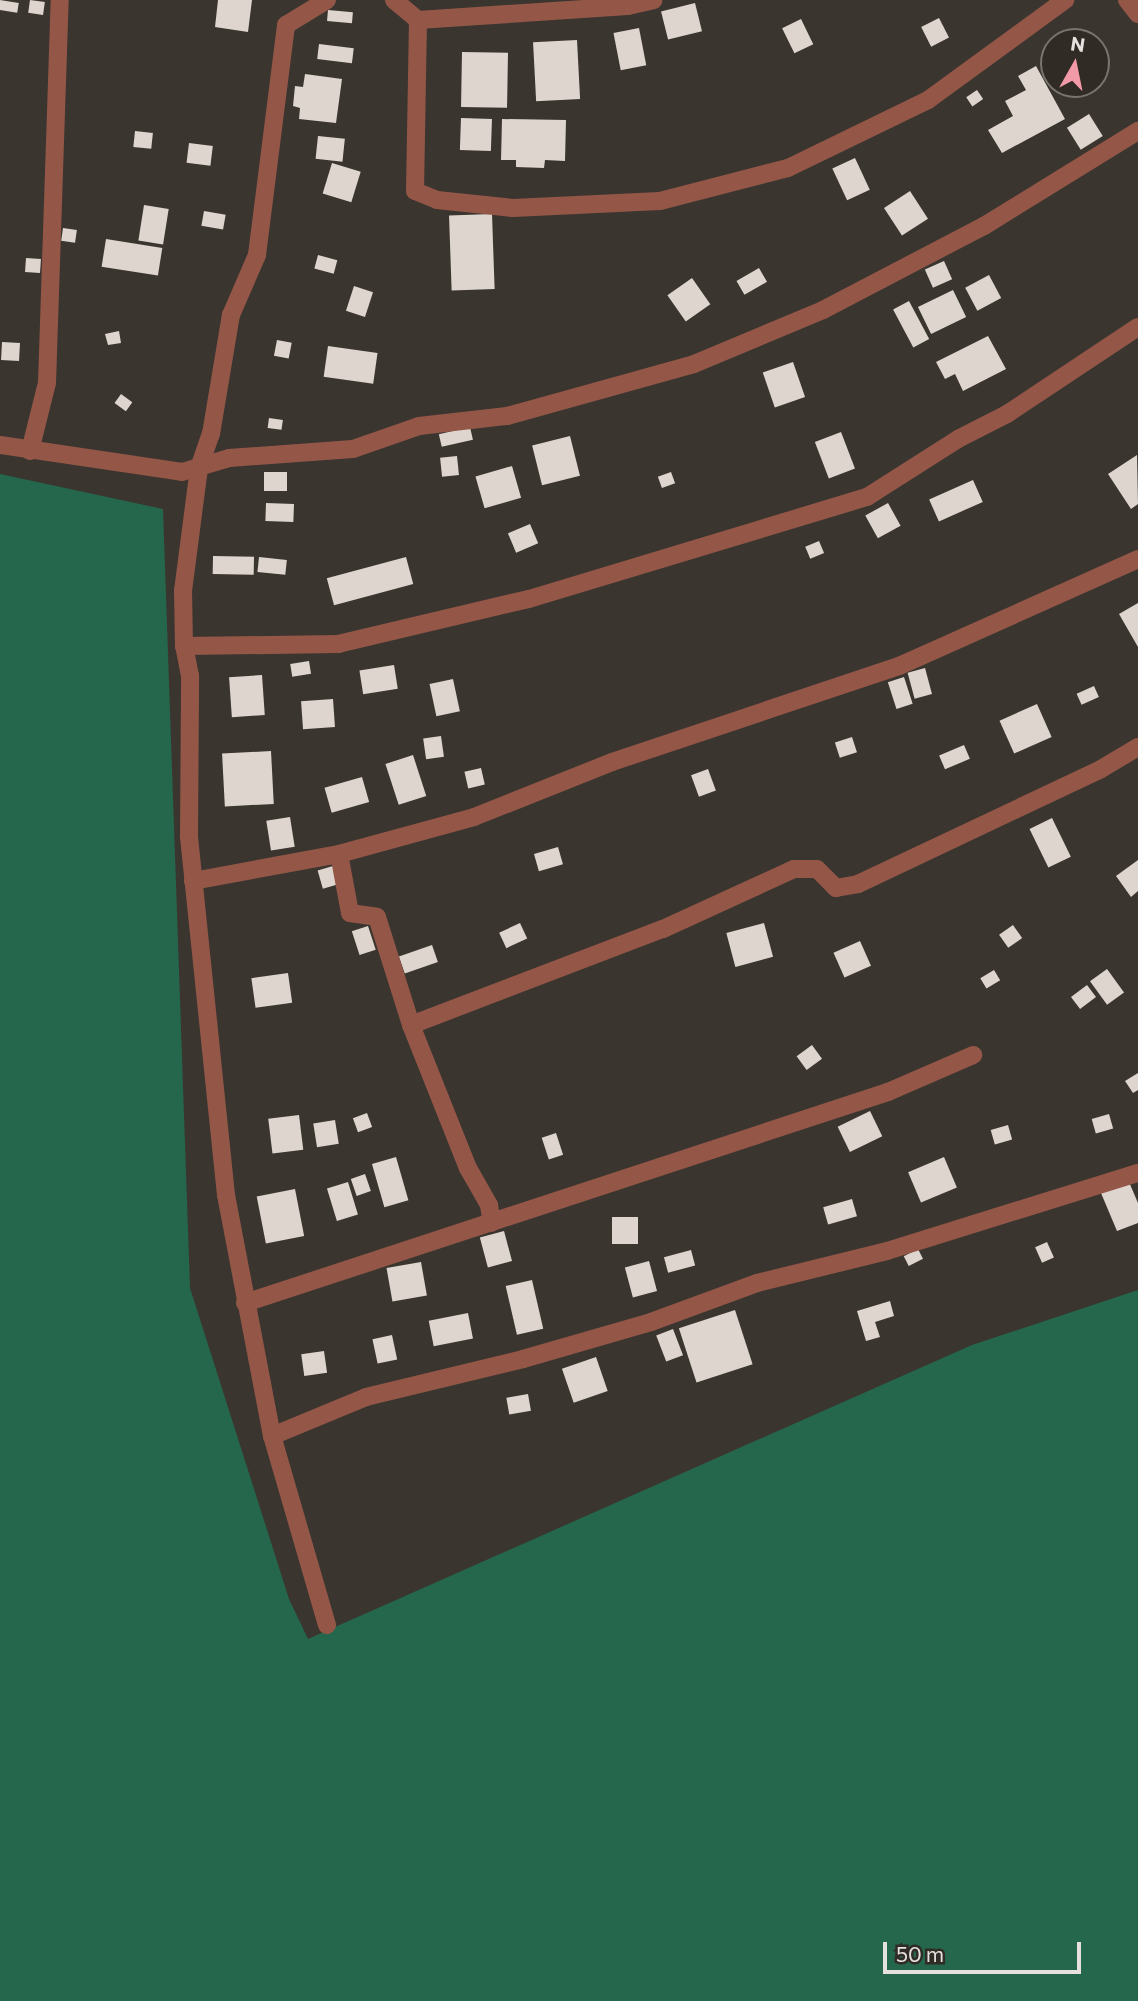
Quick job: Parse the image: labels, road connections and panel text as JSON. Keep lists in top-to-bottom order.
{
  "scale_bar": "50 m",
  "north": "top"
}
